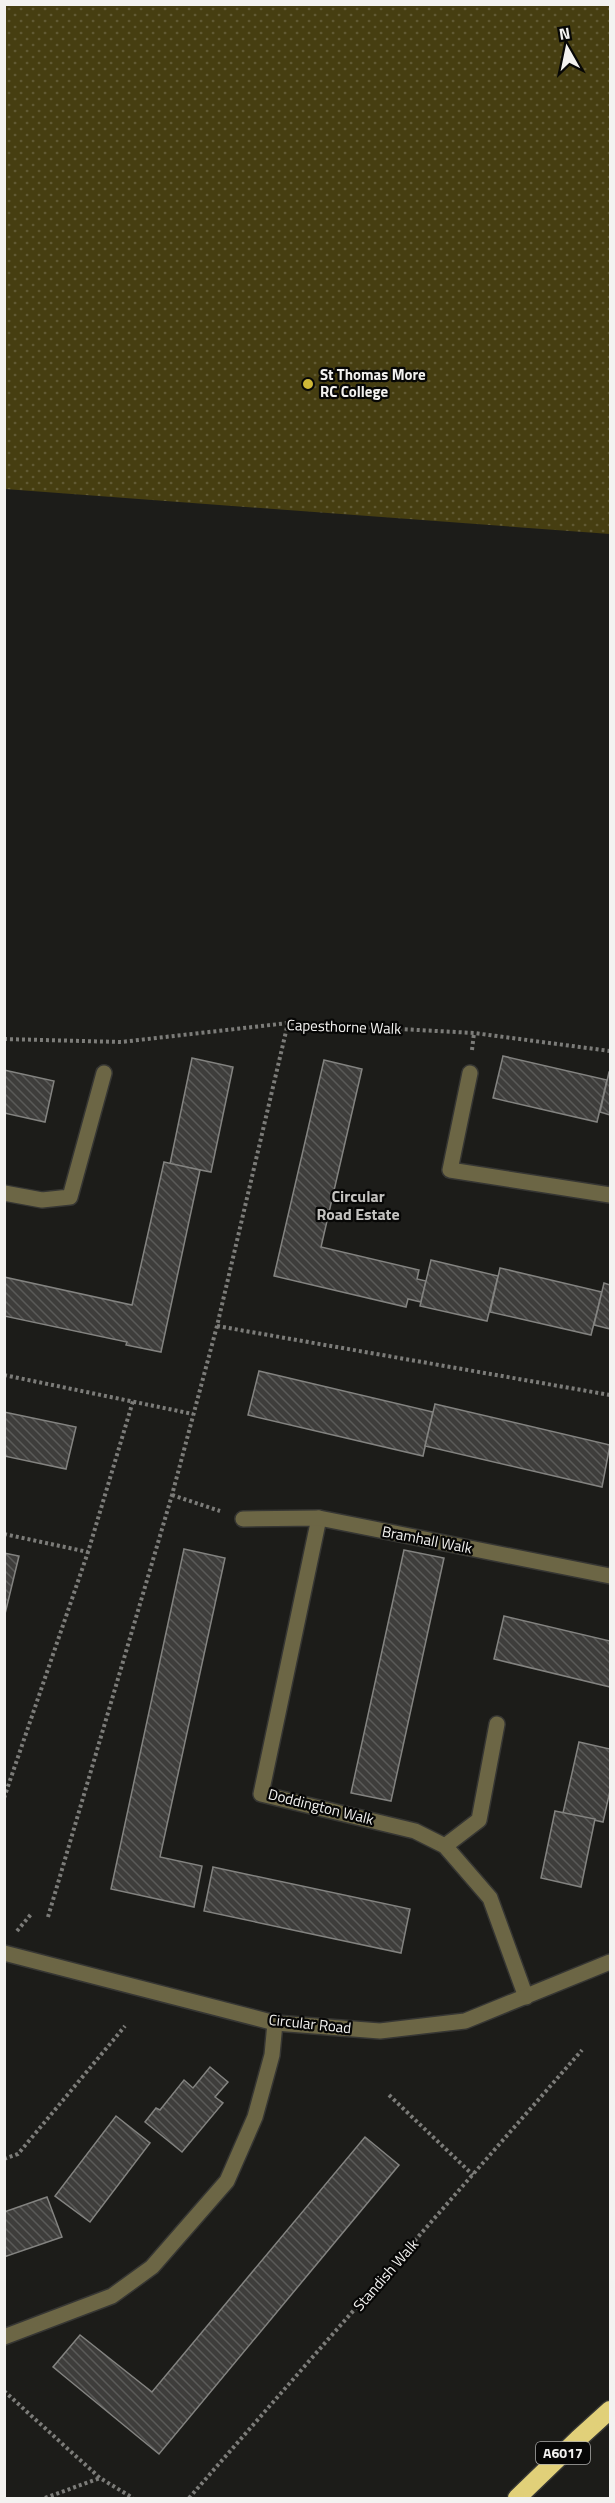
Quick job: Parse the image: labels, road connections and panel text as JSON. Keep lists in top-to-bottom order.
{
  "streets": {
    "highway": ["A6017"],
    "street": ["Bramhall Walk", "Doddington Walk", "Circular Road"],
    "path": ["Capesthorne Walk", "Standish Walk"]
  },
  "crossings": [
    ["Bramhall Walk", "Doddington Walk"],
    ["Doddington Walk", "Circular Road"]
  ],
  "districts": ["Circular Road Estate"],
  "places": ["St Thomas More RC College"],
  "north": "top"
}
